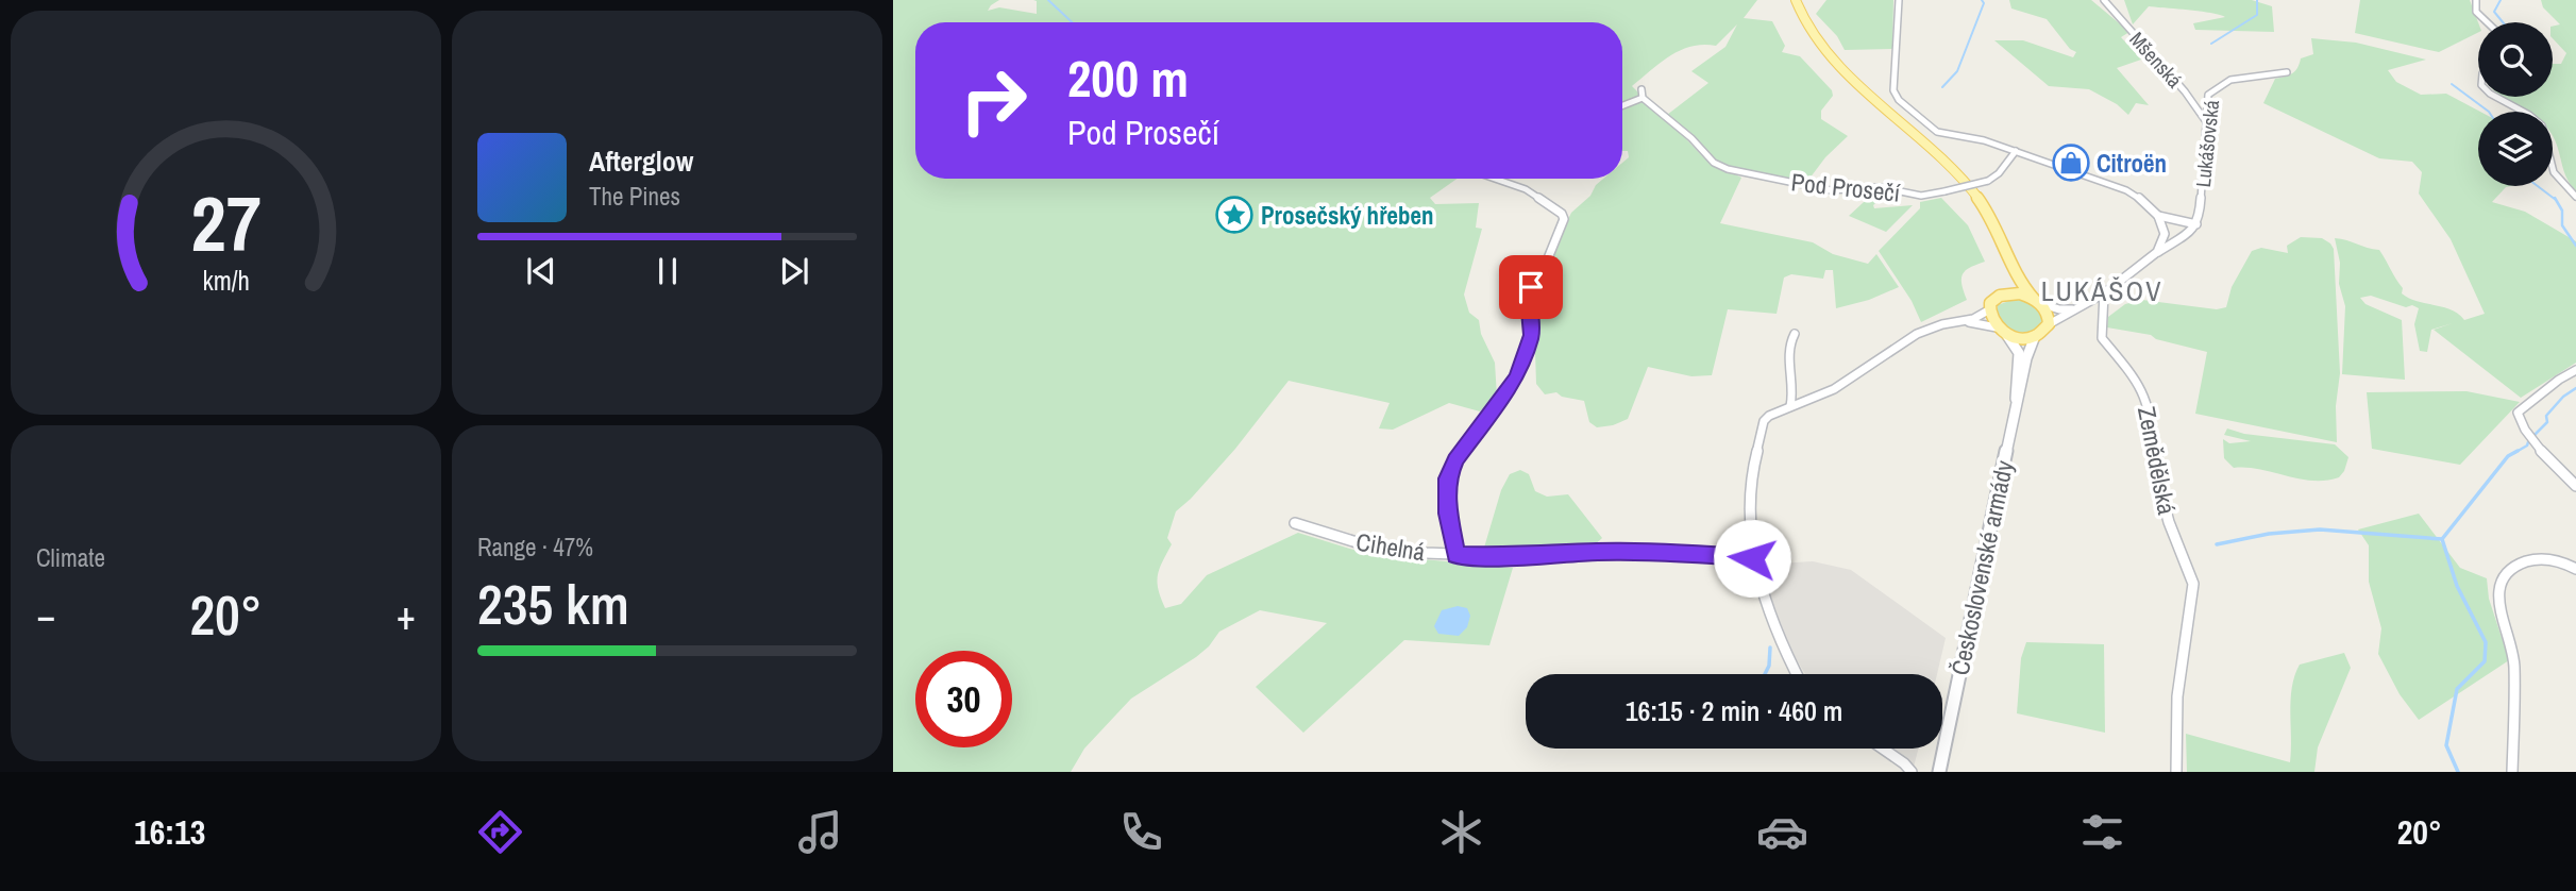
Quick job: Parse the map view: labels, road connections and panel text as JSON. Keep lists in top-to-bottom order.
{
  "streets": {
    "main road": ["Československé armády"],
    "street": [
      "Mšenská",
      "Lukášovská",
      "Pod Prosečí",
      "Zemědělská",
      "Cihelná"
    ]
  },
  "crossings": [
    ["Mšenská", "Lukášovská"]
  ],
  "districts": ["LUKÁŠOV"],
  "places": {
    "shop": ["Citroën"],
    "place": ["Prosečský hřeben"]
  },
  "page": {
    "turn": ["200 m", "Pod Prosečí"],
    "song": ["Afterglow", "The Pines"],
    "tile": [
      "Climate",
      ["Range · 47%", "235 km"]
    ],
    "heat": ["−", "20°", "+"],
    "limit": "30",
    "trip": "16:15 · 2 min · 460 m",
    "tabs": ["16:13", "20°"],
    "gauge": ["27", "km/h"]
  }
}
